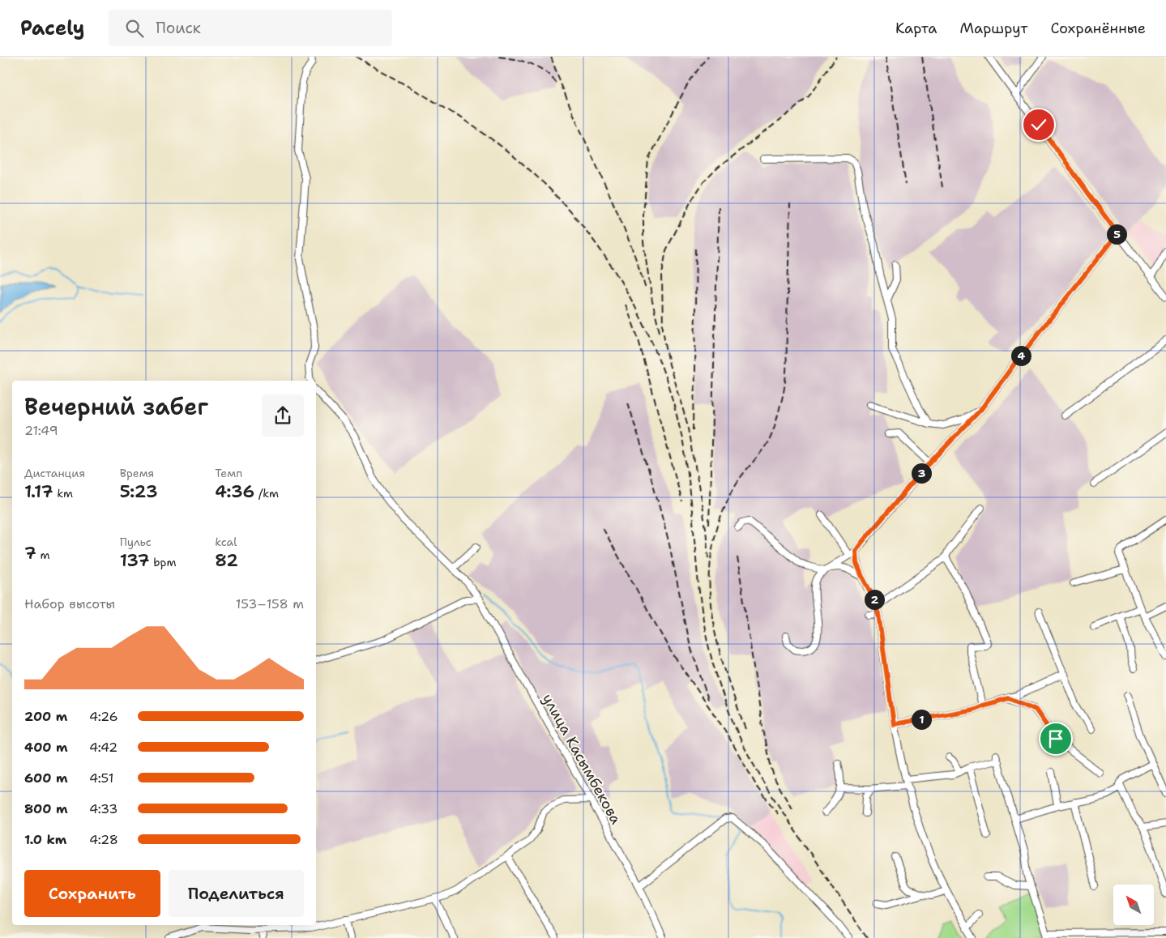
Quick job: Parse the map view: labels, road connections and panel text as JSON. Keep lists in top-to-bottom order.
{
  "streets": {
    "street": ["улица Касымбекова"]
  },
  "north": "top left",
  "page": {
    "header": "Pacely",
    "search": "Поиск",
    "nav": ["Карта", "Маршрут", "Сохранённые"],
    "pins": [
      "5",
      "4",
      "3",
      "2",
      "1"
    ],
    "heading": ["Вечерний забег", "21:49"],
    "stats": [
      ["Дистанция", "1.17 km"],
      ["Время", "5:23"],
      ["Темп", "4:36 /km"],
      ["7 m"],
      ["Пульс", "137 bpm"],
      ["kcal", "82"]
    ],
    "chart": ["Набор высоты", "153–158 m"],
    "list": [
      {
        "name": "200 m",
        "note": "4:26"
      },
      {
        "name": "400 m",
        "note": "4:42"
      },
      {
        "name": "600 m",
        "note": "4:51"
      },
      {
        "name": "800 m",
        "note": "4:33"
      },
      {
        "name": "1.0 km",
        "note": "4:28"
      }
    ],
    "buttons": ["Сохранить", "Поделиться"]
  }
}
